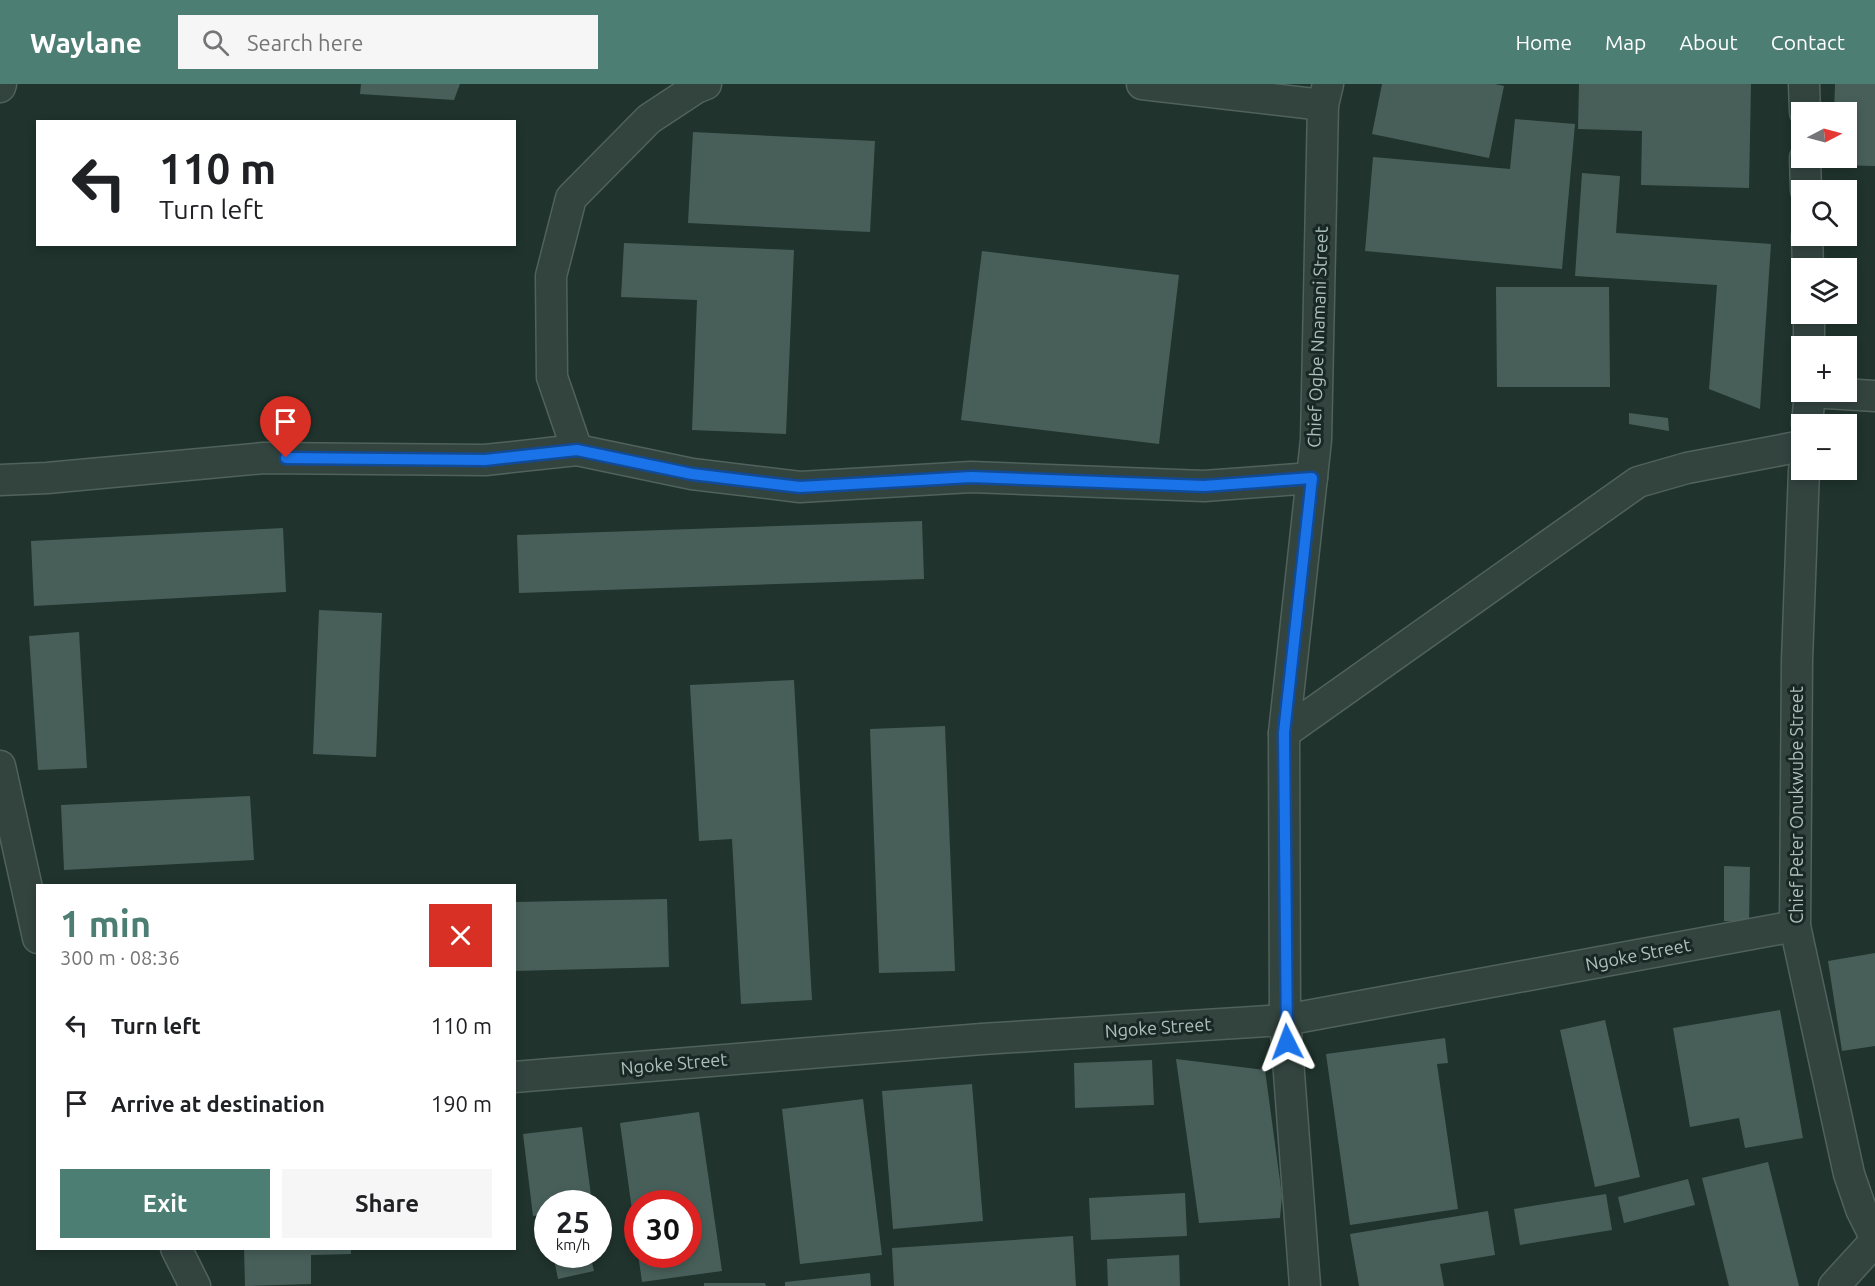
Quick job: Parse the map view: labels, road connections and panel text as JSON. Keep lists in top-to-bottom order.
{
  "streets": {
    "street": ["Chief Ogbe Nnamani Street", "Chief Peter Onukwube Street", "Ngoke Street"]
  },
  "crossings": [
    ["Chief Ogbe Nnamani Street", "Ngoke Street"],
    ["Chief Peter Onukwube Street", "Ngoke Street"]
  ],
  "north": "right",
  "page": {
    "header": "Waylane",
    "search": "Search here",
    "nav": [
      "Home",
      "Map",
      "About",
      "Contact"
    ],
    "map_buttons": ["+", "−"],
    "turn": ["110 m", "Turn left"],
    "heading": ["1 min", "300 m · 08:36"],
    "list": [
      {
        "name": "Turn left",
        "value": "110 m"
      },
      {
        "name": "Arrive at destination",
        "value": "190 m"
      }
    ],
    "buttons": ["Exit", "Share"],
    "speed": "25 km/h",
    "limit": "30"
  }
}
